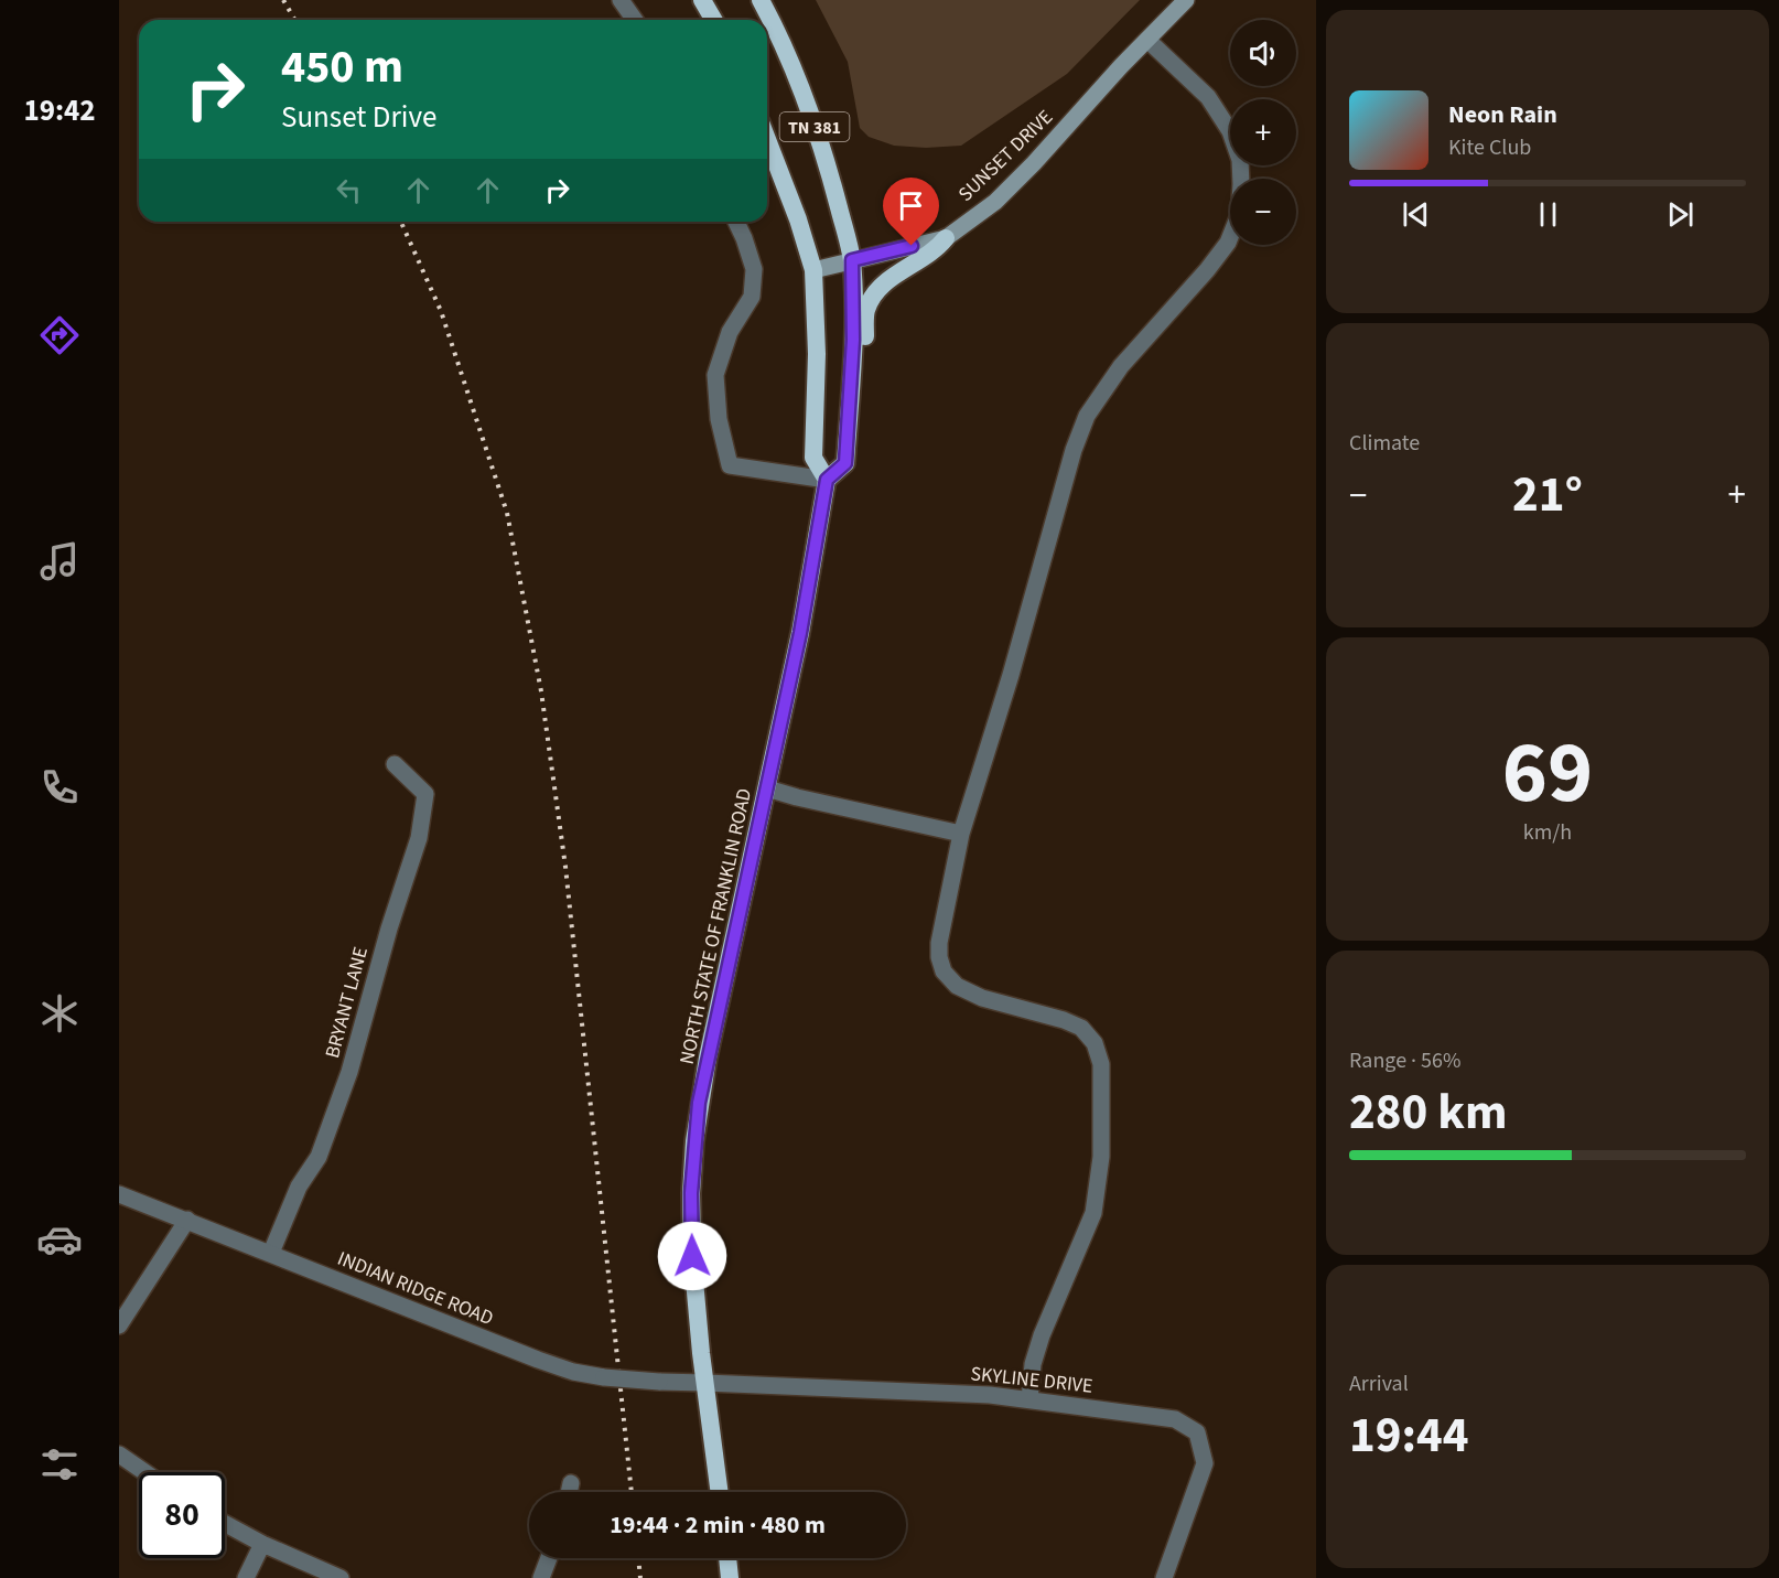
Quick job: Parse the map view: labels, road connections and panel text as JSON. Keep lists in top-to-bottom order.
{
  "streets": {
    "highway": ["TN 381", "NORTH STATE OF FRANKLIN ROAD"],
    "main road": ["SUNSET DRIVE"],
    "street": ["BRYANT LANE", "INDIAN RIDGE ROAD", "SKYLINE DRIVE"]
  },
  "crossings": [
    ["TN 381", "SUNSET DRIVE"],
    ["TN 381", "NORTH STATE OF FRANKLIN ROAD"],
    ["SUNSET DRIVE", "NORTH STATE OF FRANKLIN ROAD"],
    ["NORTH STATE OF FRANKLIN ROAD", "INDIAN RIDGE ROAD"],
    ["NORTH STATE OF FRANKLIN ROAD", "SKYLINE DRIVE"],
    ["BRYANT LANE", "INDIAN RIDGE ROAD"],
    ["INDIAN RIDGE ROAD", "SKYLINE DRIVE"]
  ],
  "page": {
    "tabs": "19:42",
    "map_buttons": ["+", "−"],
    "turn": ["450 m", "Sunset Drive"],
    "song": ["Neon Rain", "Kite Club"],
    "tile": [
      "Climate",
      ["69", "km/h"],
      ["Range · 56%", "280 km"],
      ["Arrival", "19:44"]
    ],
    "heat": ["−", "21°", "+"],
    "limit": "80",
    "trip": "19:44 · 2 min · 480 m"
  }
}
